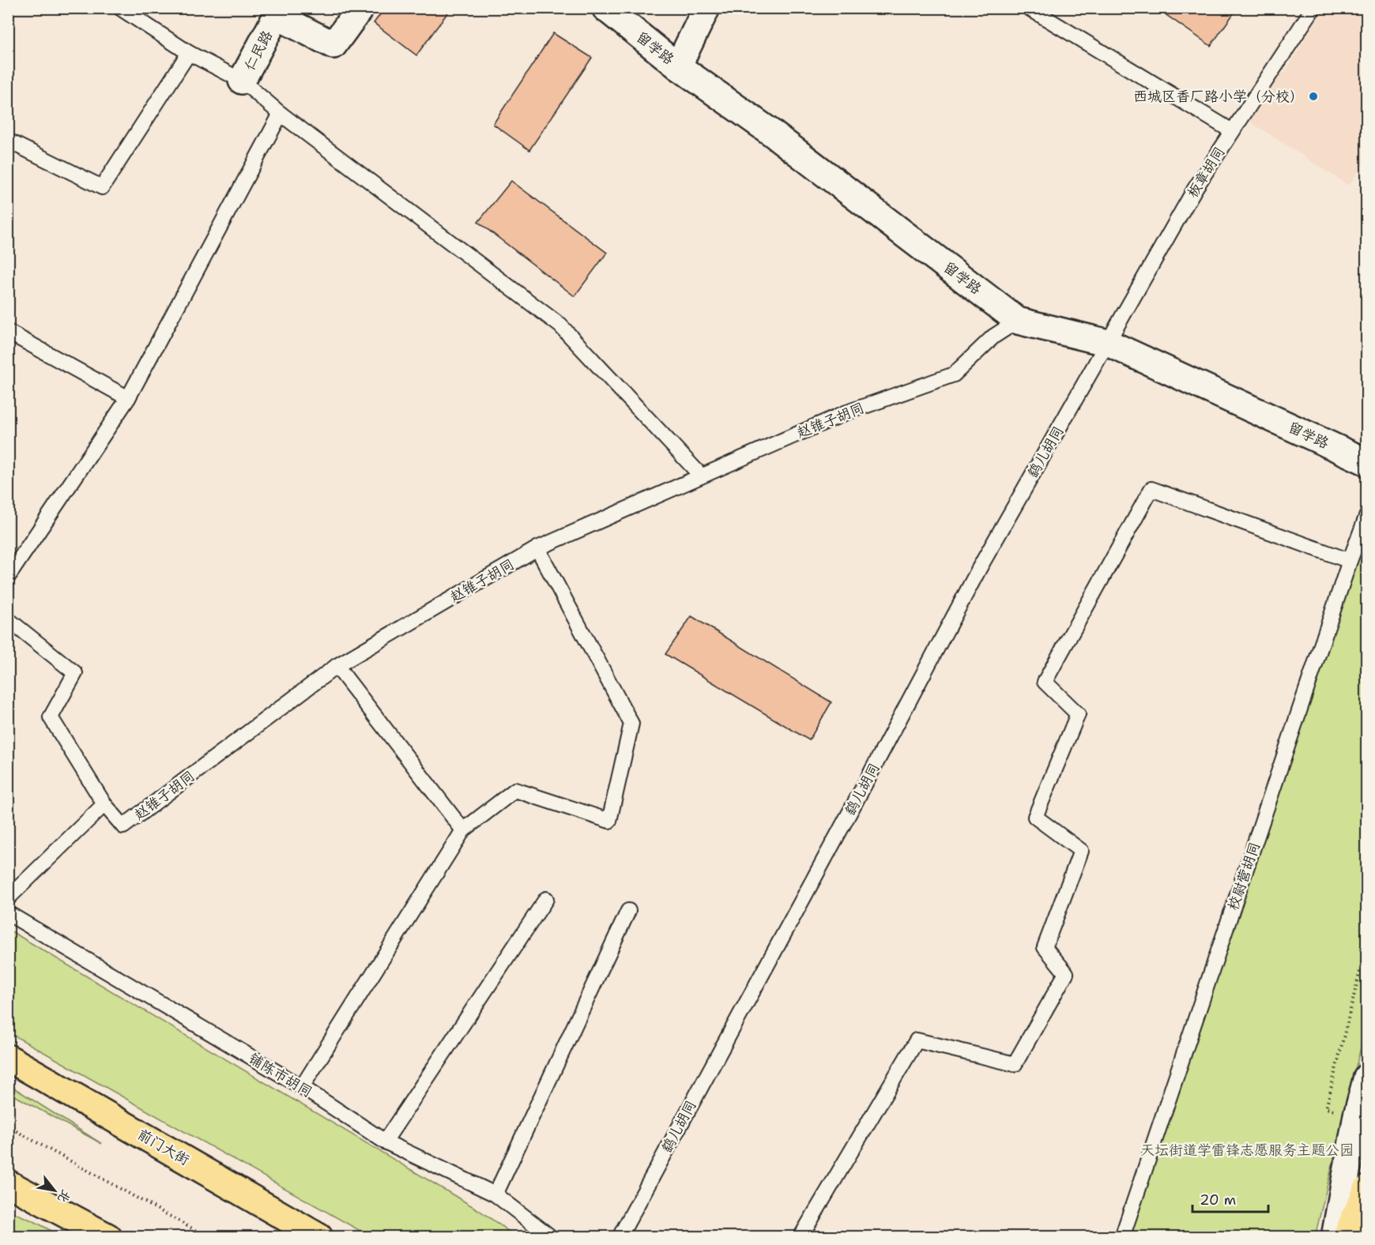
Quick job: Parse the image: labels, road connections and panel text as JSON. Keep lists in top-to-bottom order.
{
  "streets": {
    "main road": ["前门大街"],
    "street": ["留学路", "仁民路"],
    "lane": [
      "板章胡同",
      "赵锥子胡同",
      "鹞儿胡同",
      "校尉营胡同",
      "铺陈市胡同"
    ]
  },
  "crossings": [
    ["留学路", "板章胡同"],
    ["留学路", "赵锥子胡同"],
    ["留学路", "鹞儿胡同"],
    ["板章胡同", "鹞儿胡同"]
  ],
  "parks": ["天坛街道学雷锋志愿服务主题公园"],
  "places": ["西城区香厂路小学（分校）"],
  "scale_bar": "20 m",
  "north": "bottom right"
}
